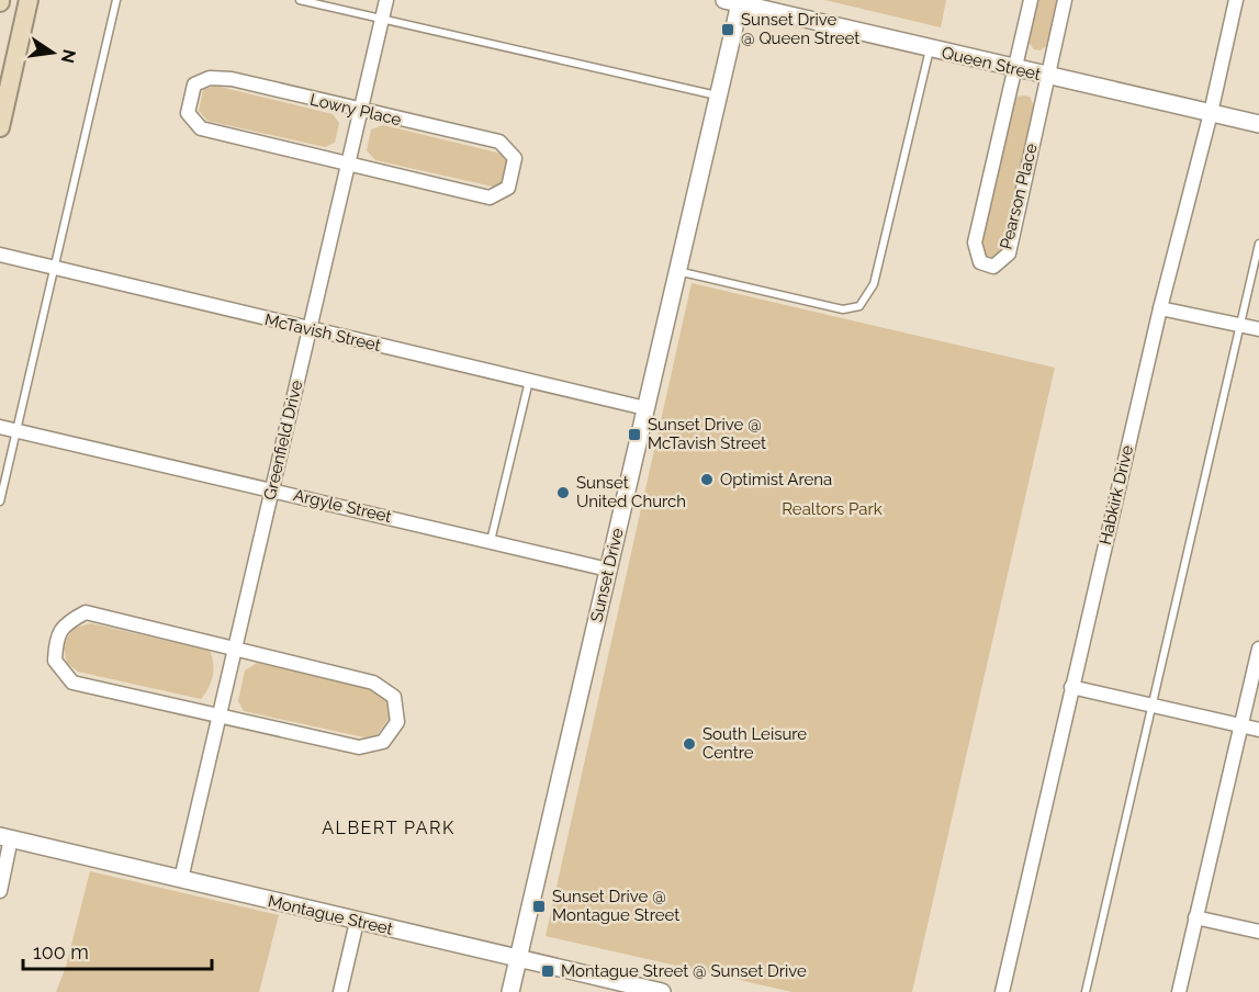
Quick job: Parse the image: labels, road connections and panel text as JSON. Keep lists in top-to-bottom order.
{
  "streets": {
    "street": [
      "Queen Street",
      "Lowry Place",
      "Pearson Place",
      "McTavish Street",
      "Greenfield Drive",
      "Habkirk Drive",
      "Argyle Street",
      "Sunset Drive",
      "Montague Street"
    ]
  },
  "crossings": [
    ["Queen Street", "Pearson Place"],
    ["Queen Street", "Habkirk Drive"],
    ["Queen Street", "Sunset Drive"],
    ["Lowry Place", "Greenfield Drive"],
    ["McTavish Street", "Greenfield Drive"],
    ["McTavish Street", "Sunset Drive"],
    ["Greenfield Drive", "Argyle Street"],
    ["Greenfield Drive", "Montague Street"],
    ["Argyle Street", "Sunset Drive"],
    ["Sunset Drive", "Montague Street"]
  ],
  "districts": ["ALBERT PARK"],
  "parks": ["Realtors Park"],
  "places": {
    "transit": [
      "Sunset Drive @ Queen Street",
      "Sunset Drive @ McTavish Street",
      "Sunset Drive @ Montague Street",
      "Montague Street @ Sunset Drive"
    ],
    "other": ["Optimist Arena", "Sunset United Church", "South Leisure Centre"]
  },
  "scale_bar": "100 m",
  "north": "right"
}
